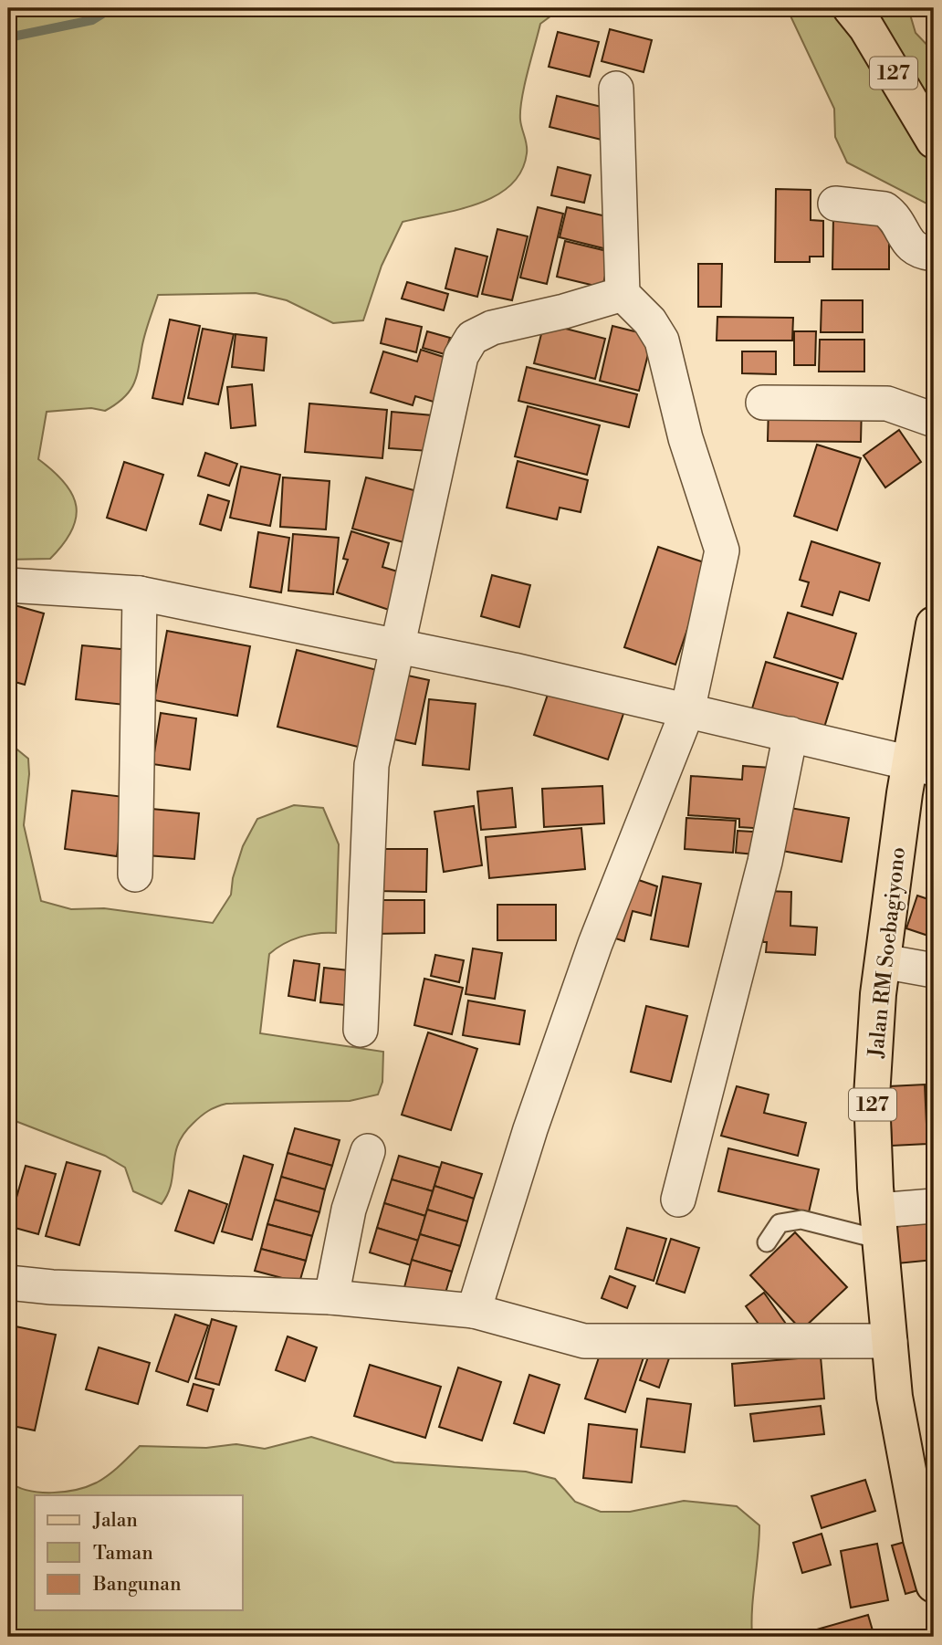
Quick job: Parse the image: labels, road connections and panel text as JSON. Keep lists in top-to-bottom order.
{
  "streets": {
    "main road": ["127", "Jalan RM Soebagiyono"]
  },
  "legend": ["Jalan", "Taman", "Bangunan"]
}
